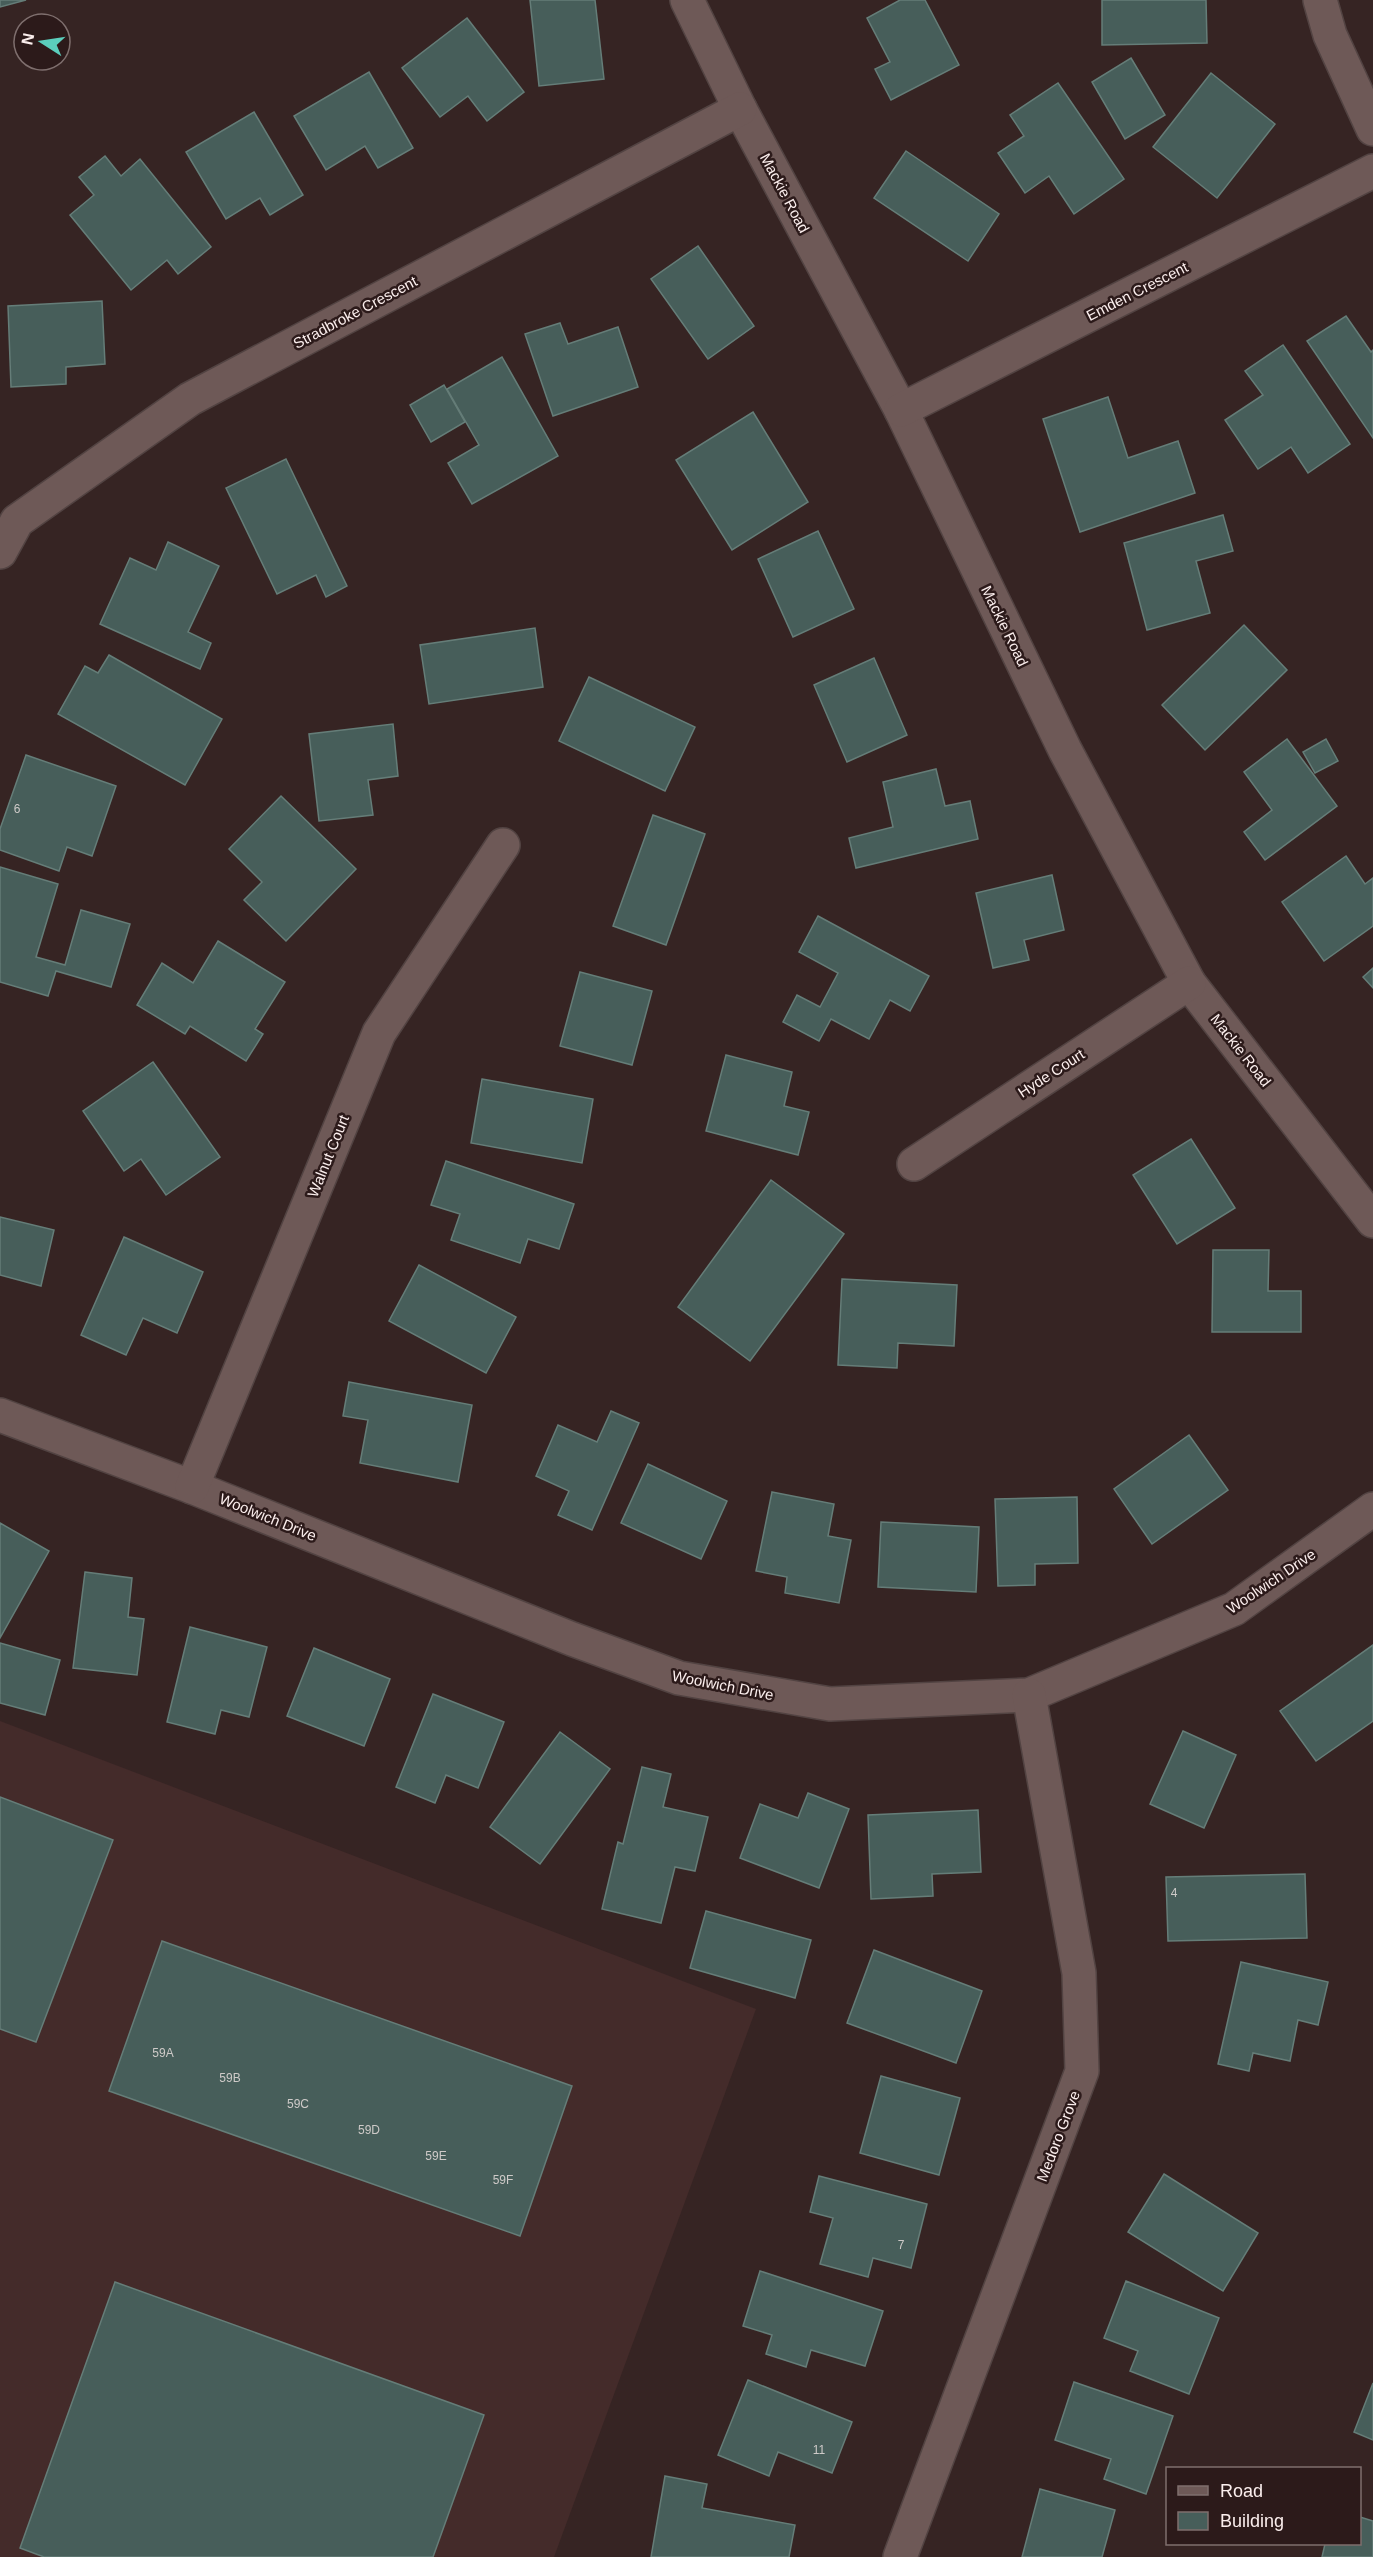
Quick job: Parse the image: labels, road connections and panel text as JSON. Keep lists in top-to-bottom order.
{
  "streets": {
    "street": [
      "Mackie Road",
      "Emden Crescent",
      "Stradbroke Crescent",
      "Hyde Court",
      "Walnut Court",
      "Woolwich Drive",
      "Medoro Grove"
    ]
  },
  "crossings": [
    ["Mackie Road", "Emden Crescent"],
    ["Mackie Road", "Stradbroke Crescent"],
    ["Mackie Road", "Hyde Court"],
    ["Walnut Court", "Woolwich Drive"],
    ["Woolwich Drive", "Medoro Grove"]
  ],
  "house_numbers": [
    "6",
    "4",
    "59A",
    "59B",
    "59C",
    "59D",
    "59E",
    "59F",
    "7",
    "11"
  ],
  "legend": ["Road", "Building"],
  "north": "left"
}
